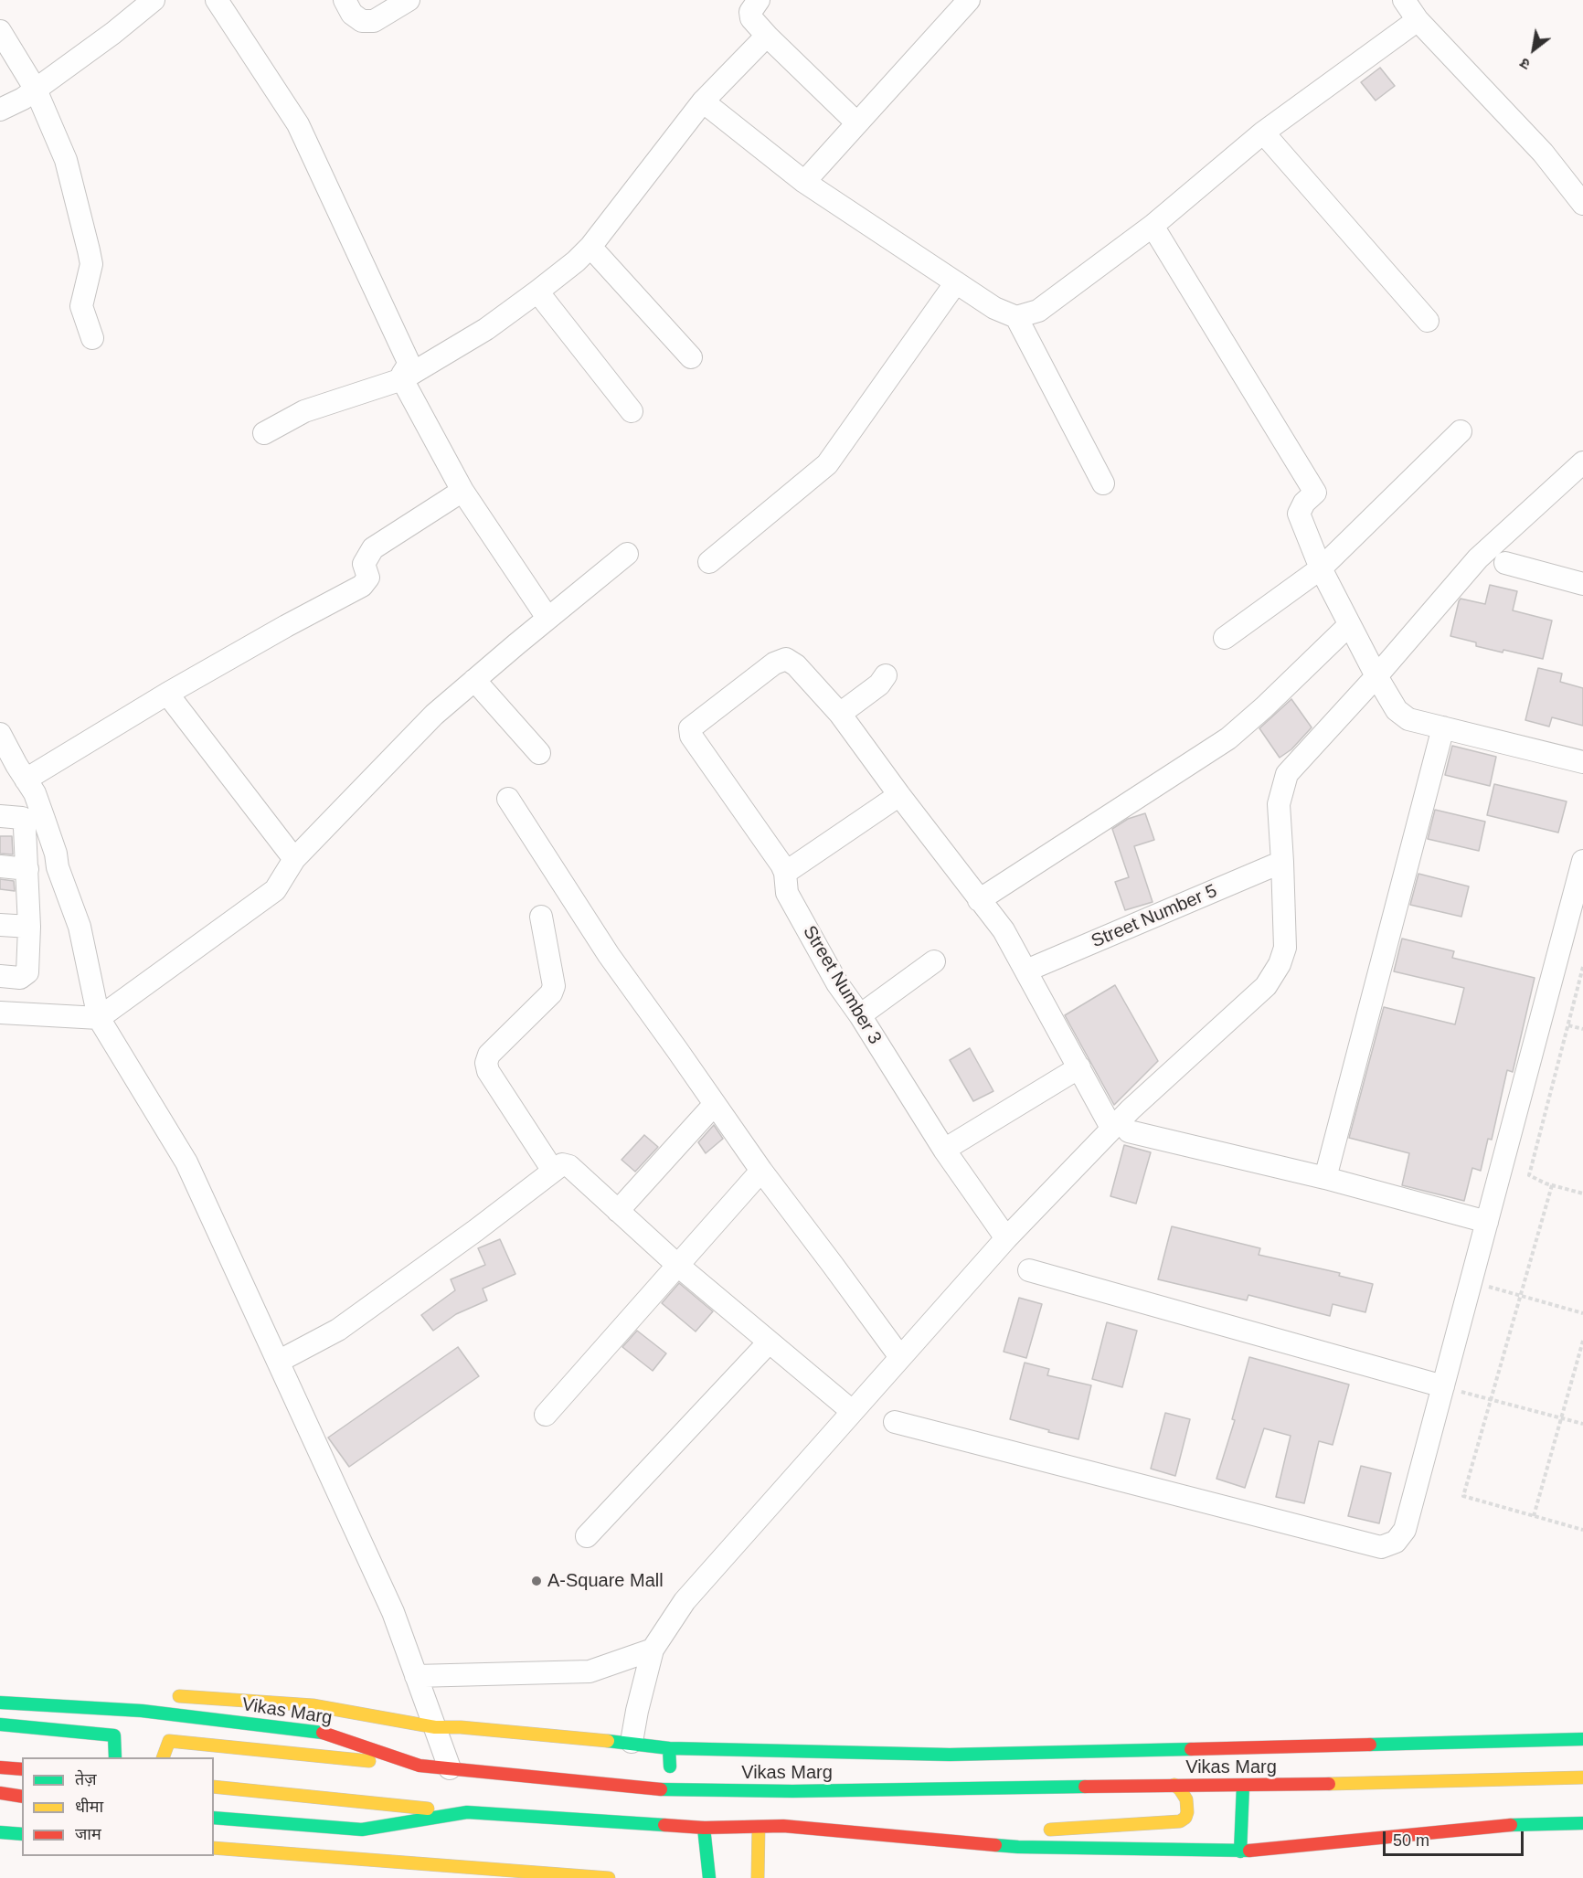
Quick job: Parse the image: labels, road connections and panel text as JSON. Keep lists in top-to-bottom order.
{
  "streets": {
    "main road": ["Vikas Marg"],
    "street": ["Street Number 5", "Street Number 3"]
  },
  "places": ["A-Square Mall"],
  "legend": ["तेज़", "धीमा", "जाम"],
  "scale_bar": "50 m",
  "north": "bottom left"
}
